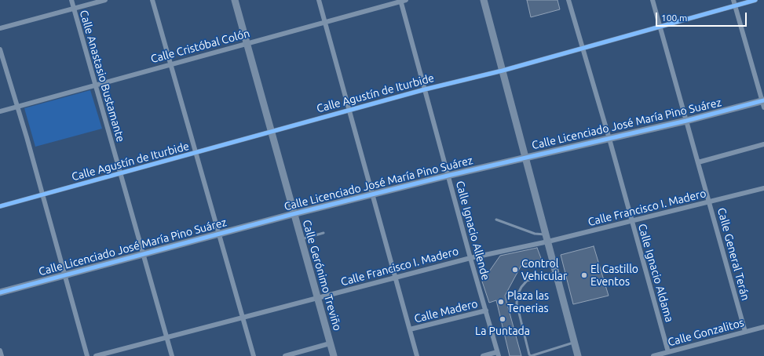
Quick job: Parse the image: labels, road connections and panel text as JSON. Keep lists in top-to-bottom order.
{
  "streets": {
    "street": [
      "Calle Cristóbal Colón",
      "Calle Anastasio Bustamante",
      "Calle Agustín de Iturbide",
      "Calle Licenciado José María Pino Suárez",
      "Calle Francisco I. Madero",
      "Calle Ignacio Allende",
      "Calle General Terán",
      "Calle Ignacio Aldama",
      "Calle Gerónimo Treviño",
      "Calle Madero",
      "Calle Gonzalitos"
    ]
  },
  "crossings": [
    ["Calle Cristóbal Colón", "Calle Anastasio Bustamante"],
    ["Calle Cristóbal Colón", "Calle Ignacio Allende"],
    ["Calle Cristóbal Colón", "Calle Gerónimo Treviño"],
    ["Calle Anastasio Bustamante", "Calle Agustín de Iturbide"],
    ["Calle Anastasio Bustamante", "Calle Licenciado José María Pino Suárez"],
    ["Calle Anastasio Bustamante", "Calle Francisco I. Madero"],
    ["Calle Agustín de Iturbide", "Calle Ignacio Allende"],
    ["Calle Agustín de Iturbide", "Calle General Terán"],
    ["Calle Agustín de Iturbide", "Calle Ignacio Aldama"],
    ["Calle Agustín de Iturbide", "Calle Gerónimo Treviño"],
    ["Calle Licenciado José María Pino Suárez", "Calle Ignacio Allende"],
    ["Calle Licenciado José María Pino Suárez", "Calle General Terán"],
    ["Calle Licenciado José María Pino Suárez", "Calle Ignacio Aldama"],
    ["Calle Licenciado José María Pino Suárez", "Calle Gerónimo Treviño"],
    ["Calle Francisco I. Madero", "Calle Ignacio Allende"],
    ["Calle Francisco I. Madero", "Calle General Terán"],
    ["Calle Francisco I. Madero", "Calle Ignacio Aldama"],
    ["Calle Francisco I. Madero", "Calle Gerónimo Treviño"],
    ["Calle Ignacio Allende", "Calle Madero"],
    ["Calle General Terán", "Calle Gonzalitos"],
    ["Calle Ignacio Aldama", "Calle Gonzalitos"]
  ],
  "places": [
    "Control Vehicular",
    "El Castillo Eventos",
    "Plaza las Tenerias",
    "La Puntada"
  ],
  "scale_bar": "100 m"
}
